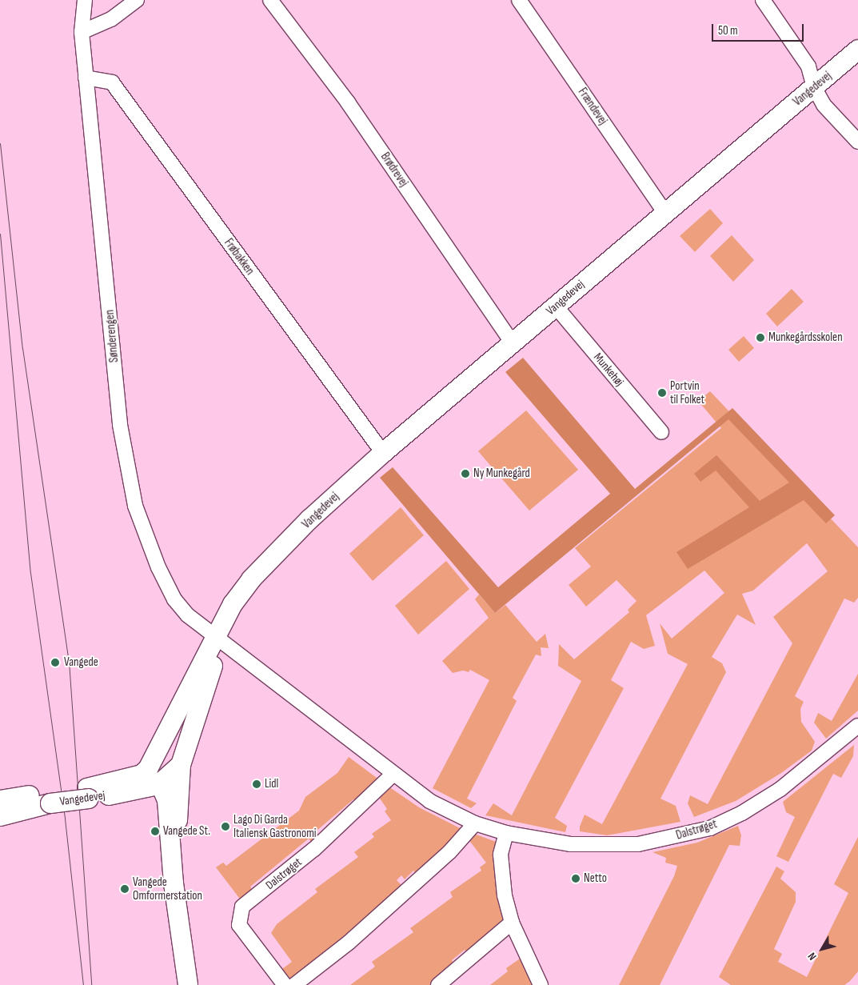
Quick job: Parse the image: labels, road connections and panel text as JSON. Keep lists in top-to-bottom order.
{
  "streets": {
    "street": [
      "Vangedevej",
      "Frændevej",
      "Brødrevej",
      "Frøbakken",
      "Sønderengen",
      "Munkehøj",
      "Dalstrøget"
    ]
  },
  "crossings": [
    ["Vangedevej", "Frændevej"],
    ["Vangedevej", "Brødrevej"],
    ["Vangedevej", "Frøbakken"],
    ["Vangedevej", "Sønderengen"],
    ["Vangedevej", "Munkehøj"],
    ["Vangedevej", "Dalstrøget"],
    ["Frøbakken", "Sønderengen"],
    ["Sønderengen", "Dalstrøget"]
  ],
  "places": [
    "Munkegårdsskolen",
    "Portvin til Folket",
    "Ny Munkegård",
    "Vangede",
    "Lidl",
    "Lago Di Garda Italiensk Gastronomi",
    "Vangede St.",
    "Netto",
    "Vangede Omformerstation"
  ],
  "scale_bar": "50 m",
  "north": "bottom left"
}
